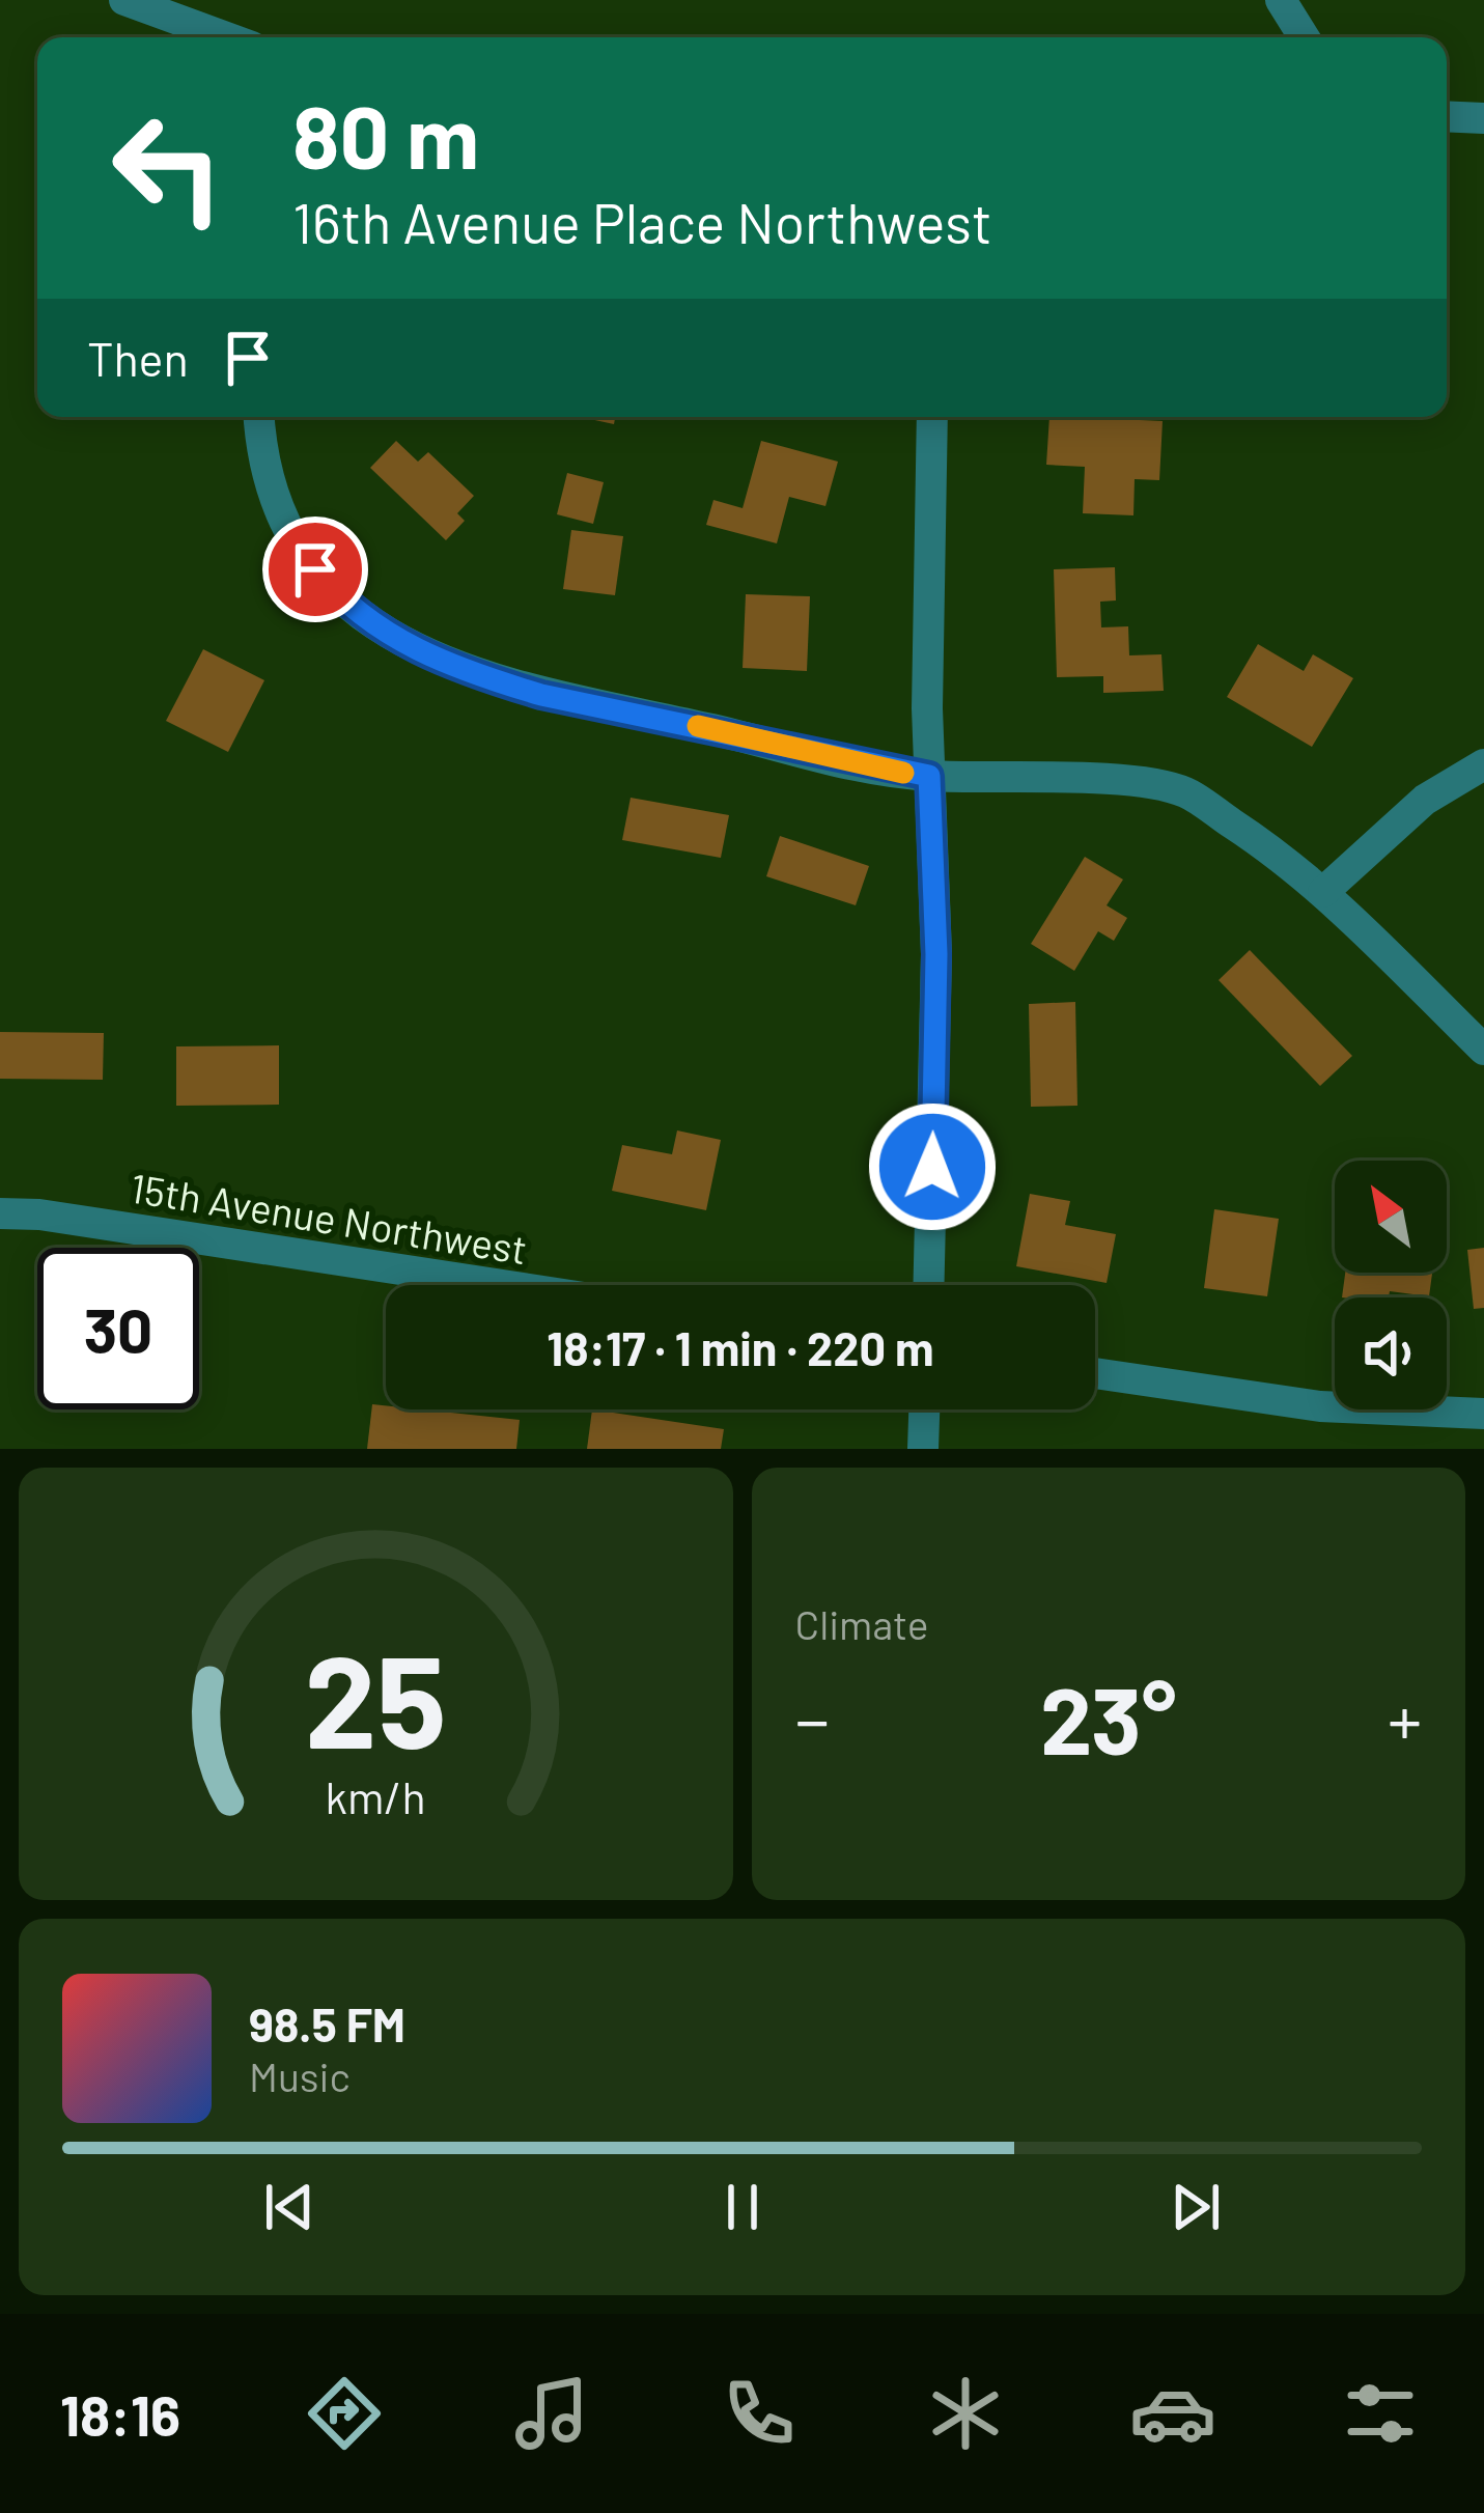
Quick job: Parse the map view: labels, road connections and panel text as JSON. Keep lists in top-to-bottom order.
{
  "streets": {
    "street": ["15th Avenue Northwest"]
  },
  "north": "top left",
  "page": {
    "turn": ["80 m", "16th Avenue Place Northwest"],
    "then": "Then",
    "limit": "30",
    "trip": "18:17 · 1 min · 220 m",
    "tile": "Climate",
    "heat": ["−", "23°", "+"],
    "song": ["98.5 FM", "Music"],
    "tabs": "18:16",
    "gauge": ["25", "km/h"]
  }
}
